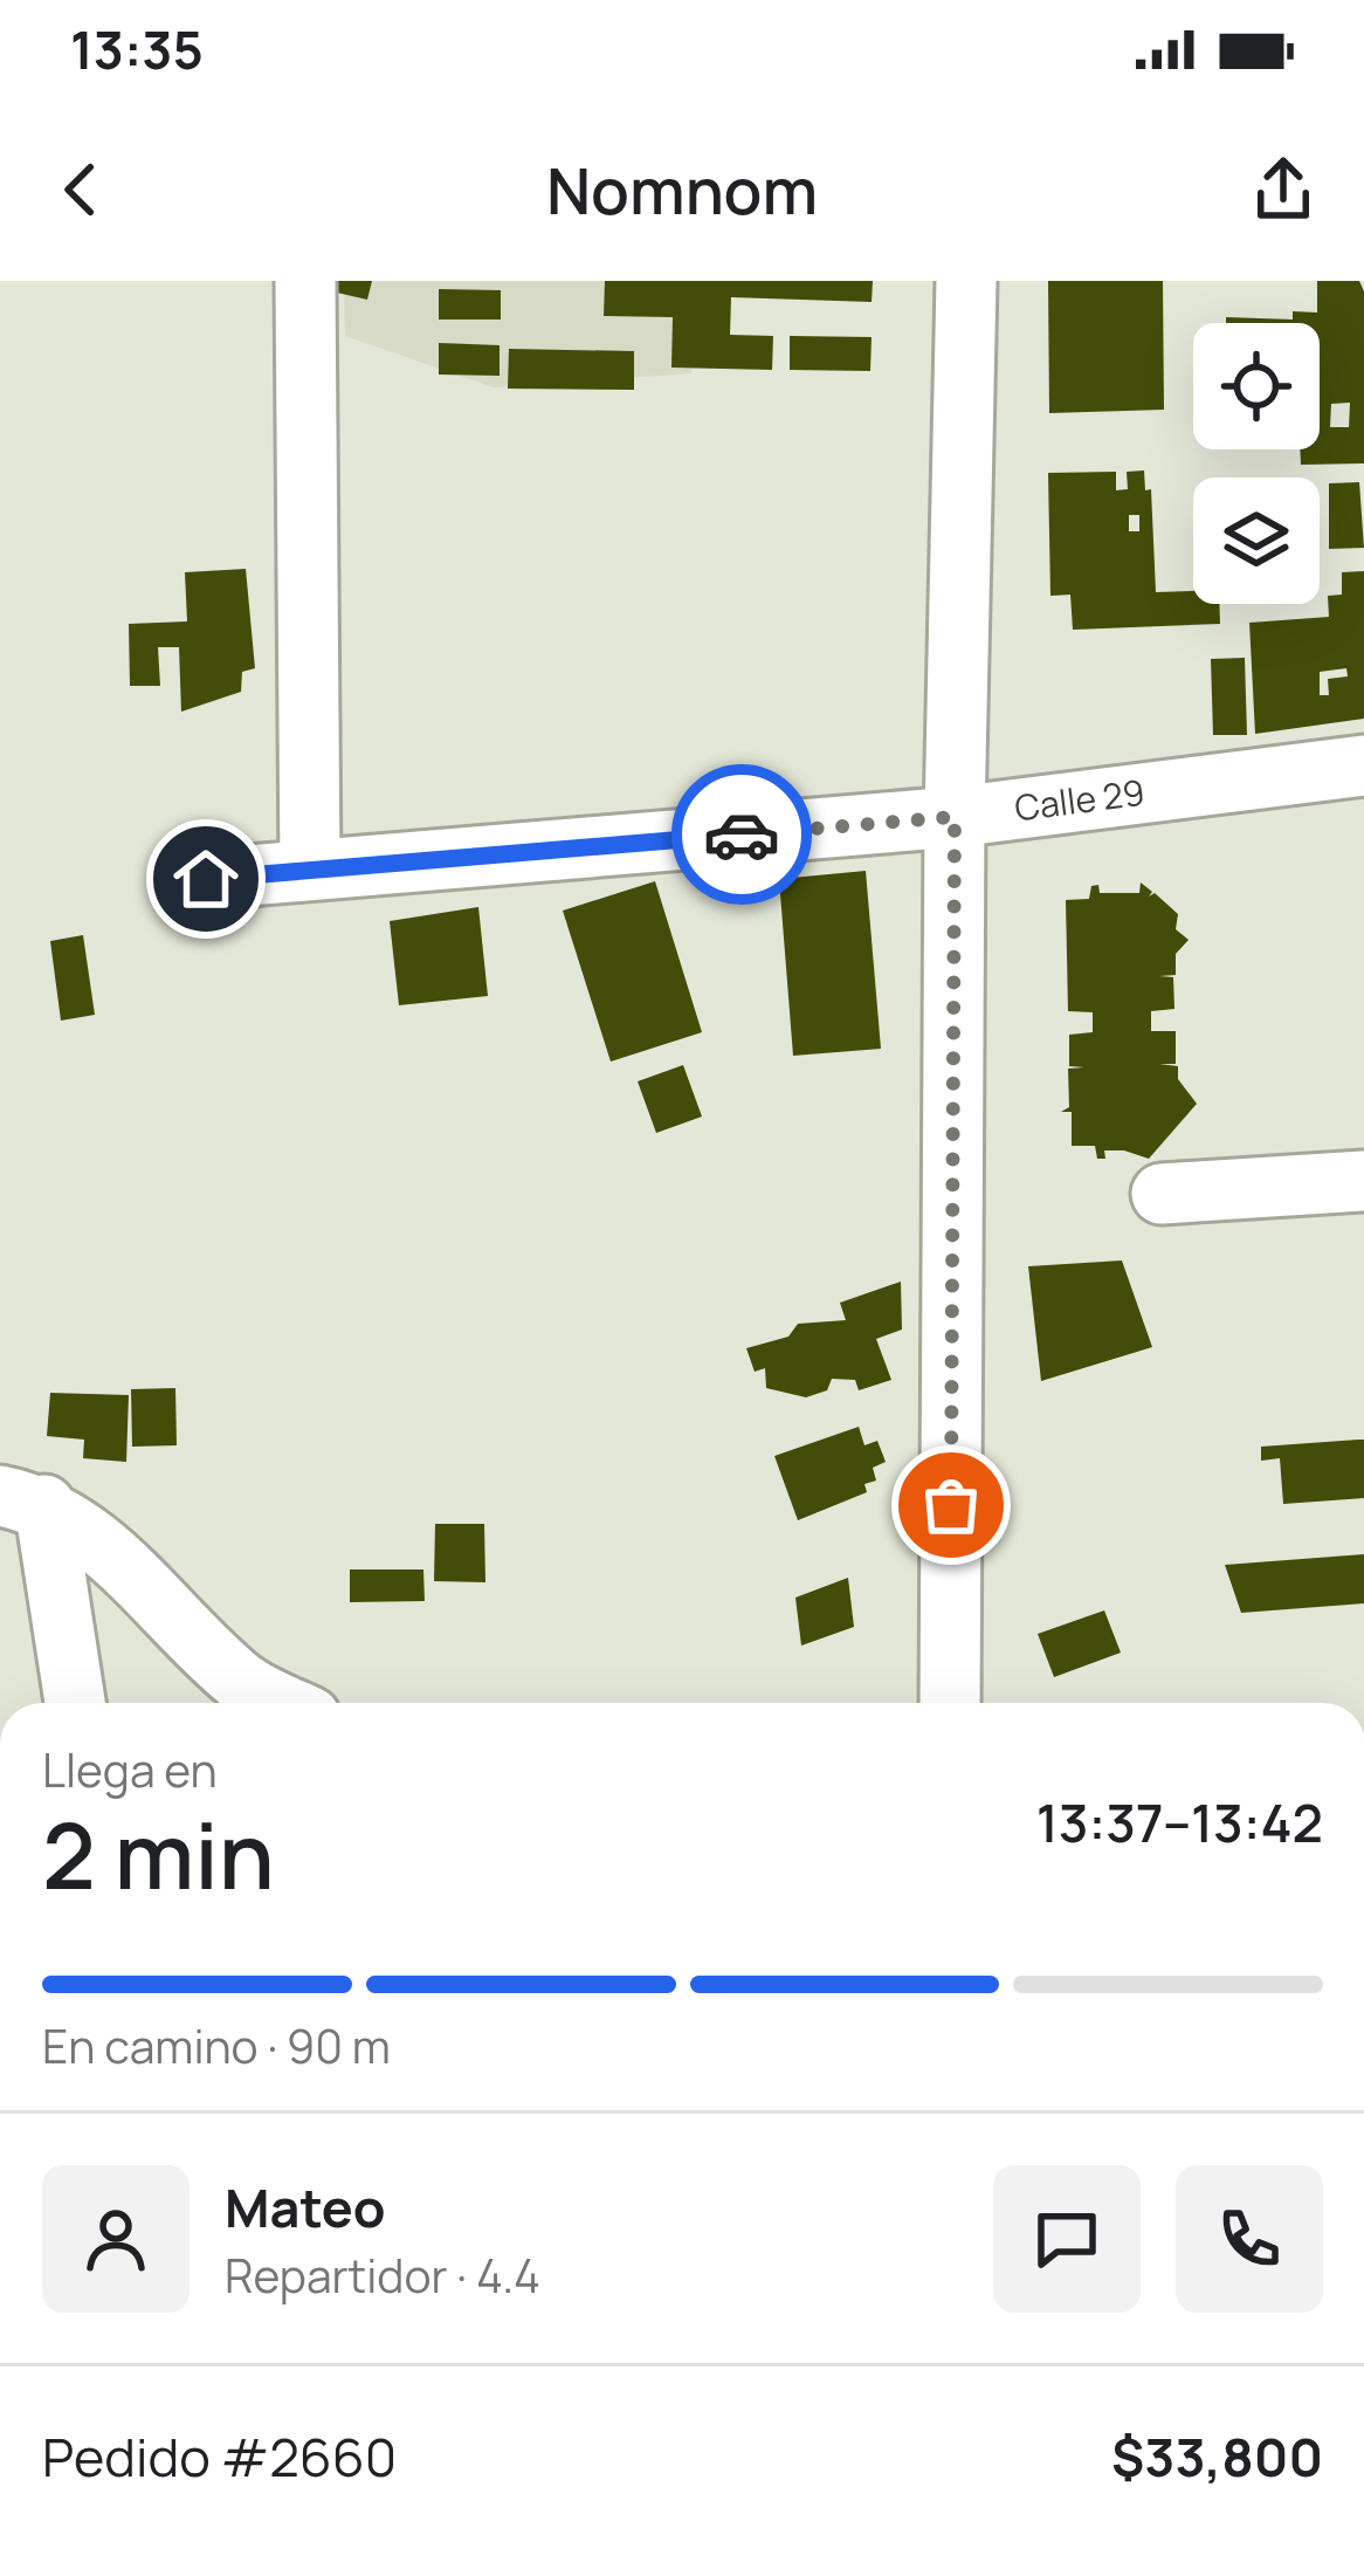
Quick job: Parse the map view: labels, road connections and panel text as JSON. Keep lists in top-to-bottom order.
{
  "streets": {
    "street": ["Calle 29"]
  },
  "page": {
    "status": "13:35",
    "header": "Nomnom",
    "heading": ["2 min", "Llega en", "13:37–13:42"],
    "panel": [
      "Mateo",
      "Repartidor · 4.4",
      "Pedido #2660",
      "$33,800"
    ],
    "bar": "En camino · 90 m"
  }
}
